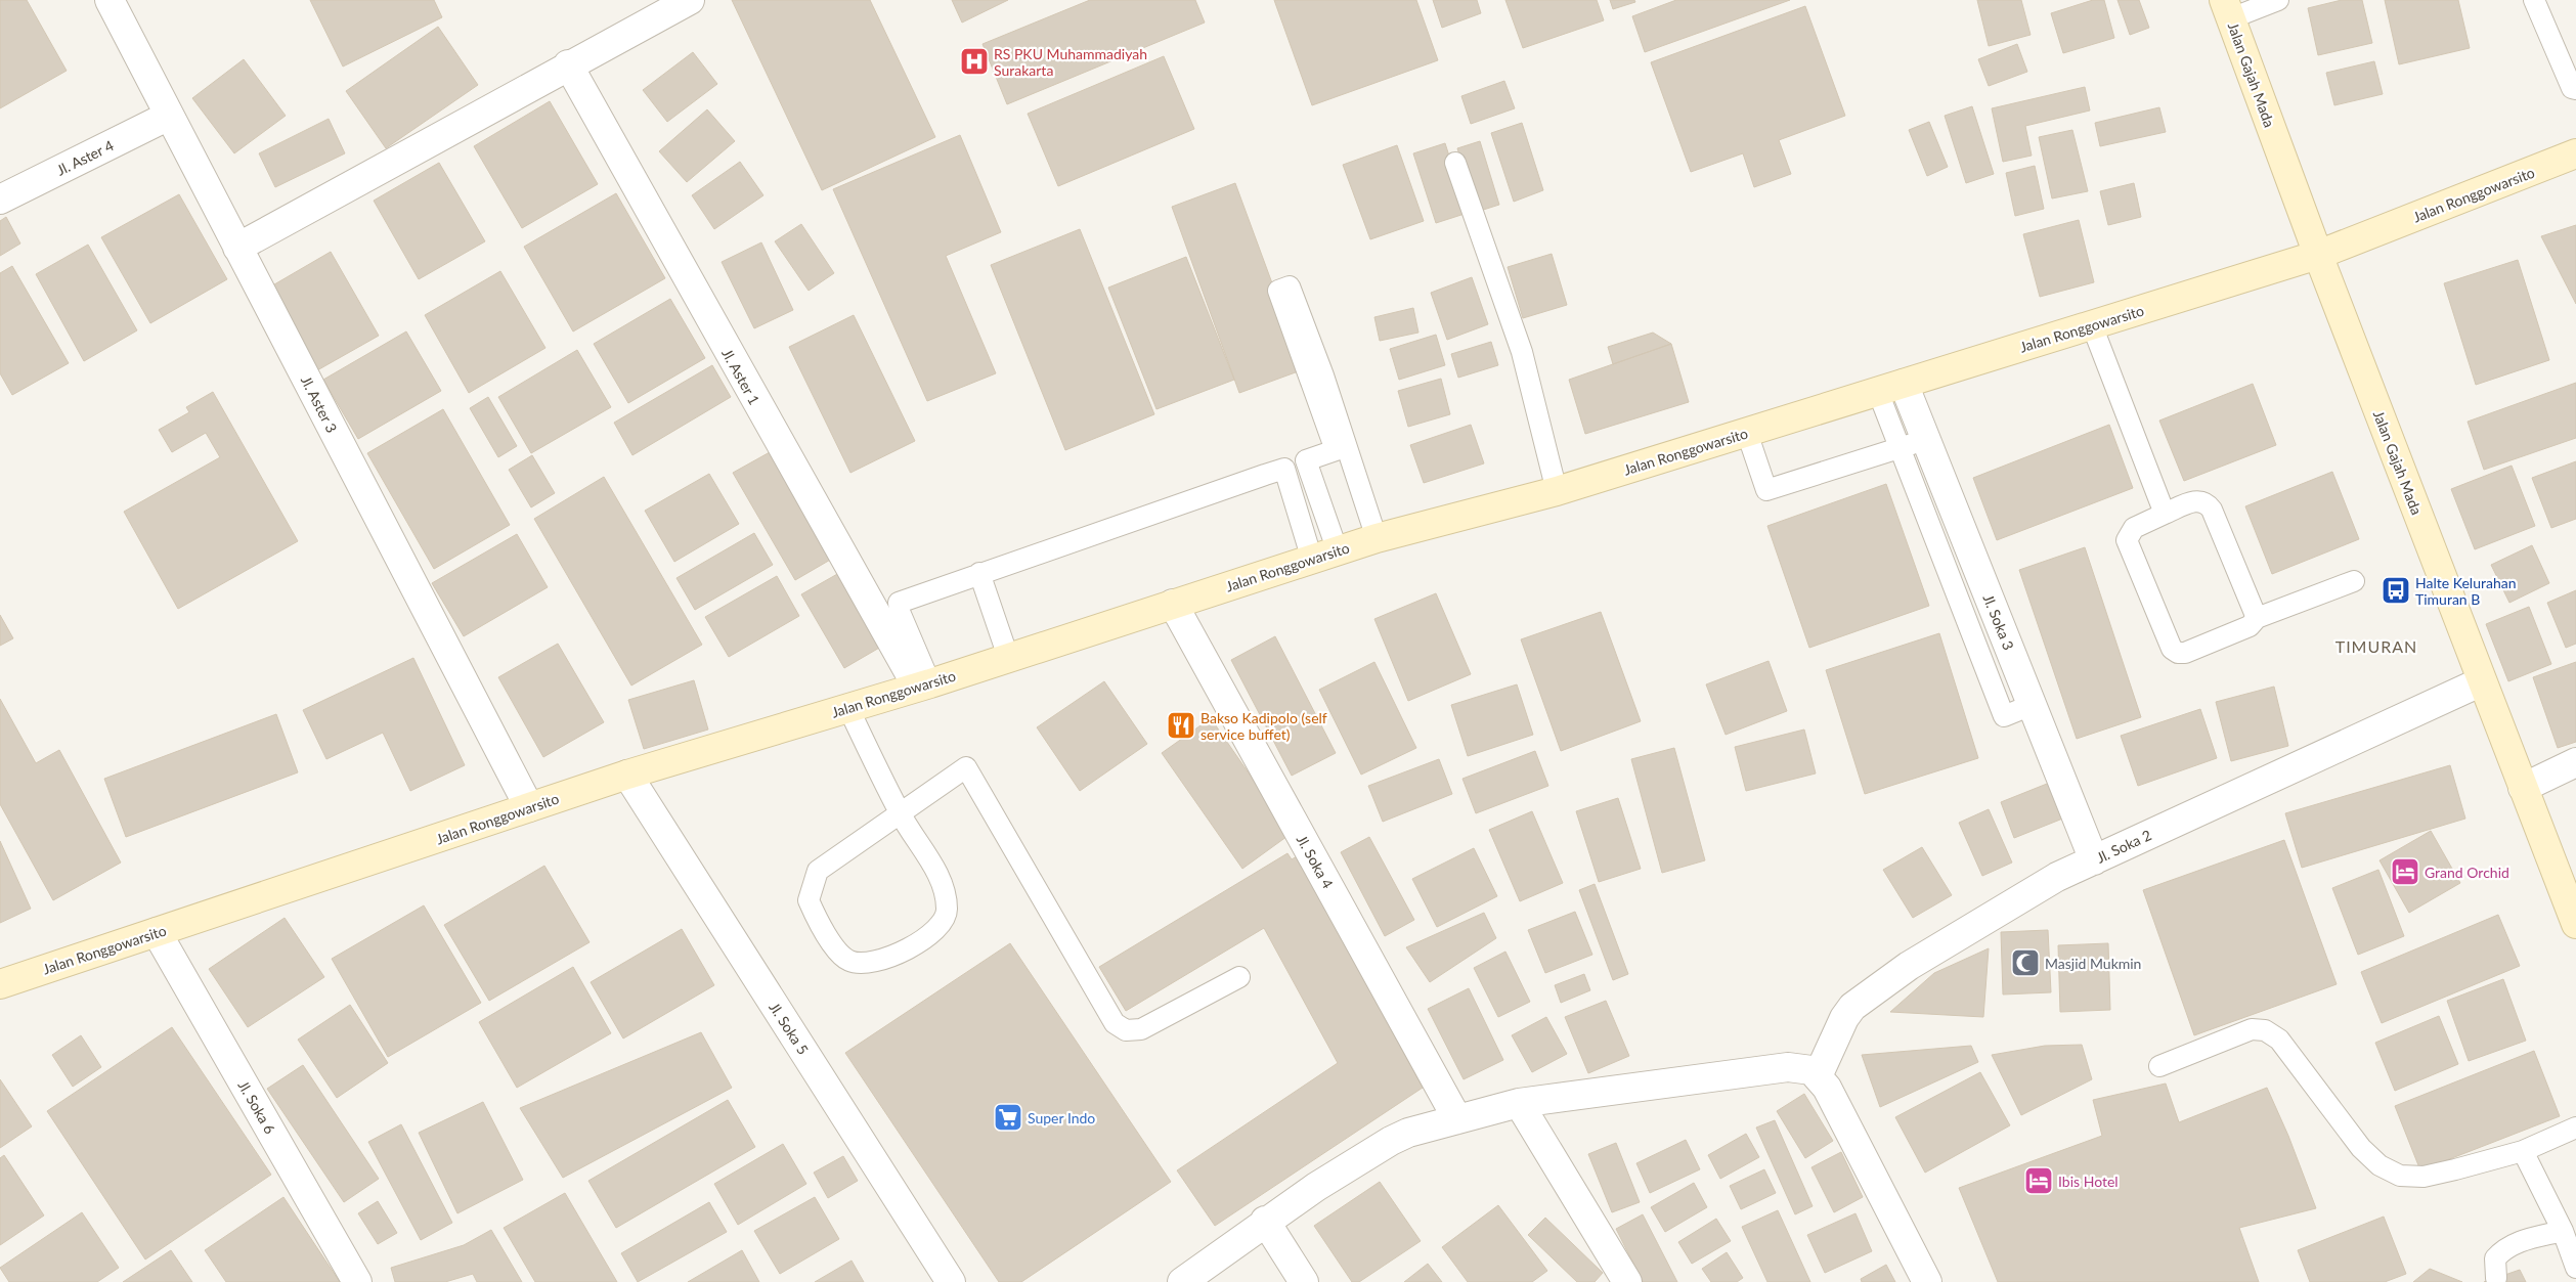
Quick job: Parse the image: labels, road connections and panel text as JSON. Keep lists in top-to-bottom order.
{
  "streets": {
    "main road": ["Jalan Gajah Mada", "Jalan Ronggowarsito"],
    "street": [
      "Jl. Aster 4",
      "Jl. Aster 1",
      "Jl. Aster 3",
      "Jl. Soka 3",
      "Jl. Soka 2",
      "Jl. Soka 4",
      "Jl. Soka 5",
      "Jl. Soka 6"
    ]
  },
  "crossings": [
    ["Jalan Gajah Mada", "Jalan Ronggowarsito"],
    ["Jalan Gajah Mada", "Jl. Soka 2"],
    ["Jl. Aster 4", "Jl. Aster 3"],
    ["Jalan Ronggowarsito", "Jl. Aster 1"],
    ["Jalan Ronggowarsito", "Jl. Aster 3"],
    ["Jalan Ronggowarsito", "Jl. Soka 3"],
    ["Jalan Ronggowarsito", "Jl. Soka 4"],
    ["Jalan Ronggowarsito", "Jl. Soka 5"],
    ["Jalan Ronggowarsito", "Jl. Soka 6"],
    ["Jl. Soka 3", "Jl. Soka 2"]
  ],
  "districts": ["TIMURAN"],
  "places": {
    "hospital": ["RS PKU Muhammadiyah Surakarta"],
    "bus stop": ["Halte Kelurahan Timuran B"],
    "restaurant": ["Bakso Kadipolo (self service buffet)"],
    "hotel": ["Grand Orchid", "Ibis Hotel"],
    "mosque": ["Masjid Mukmin"],
    "supermarket": ["Super Indo"]
  }
}
